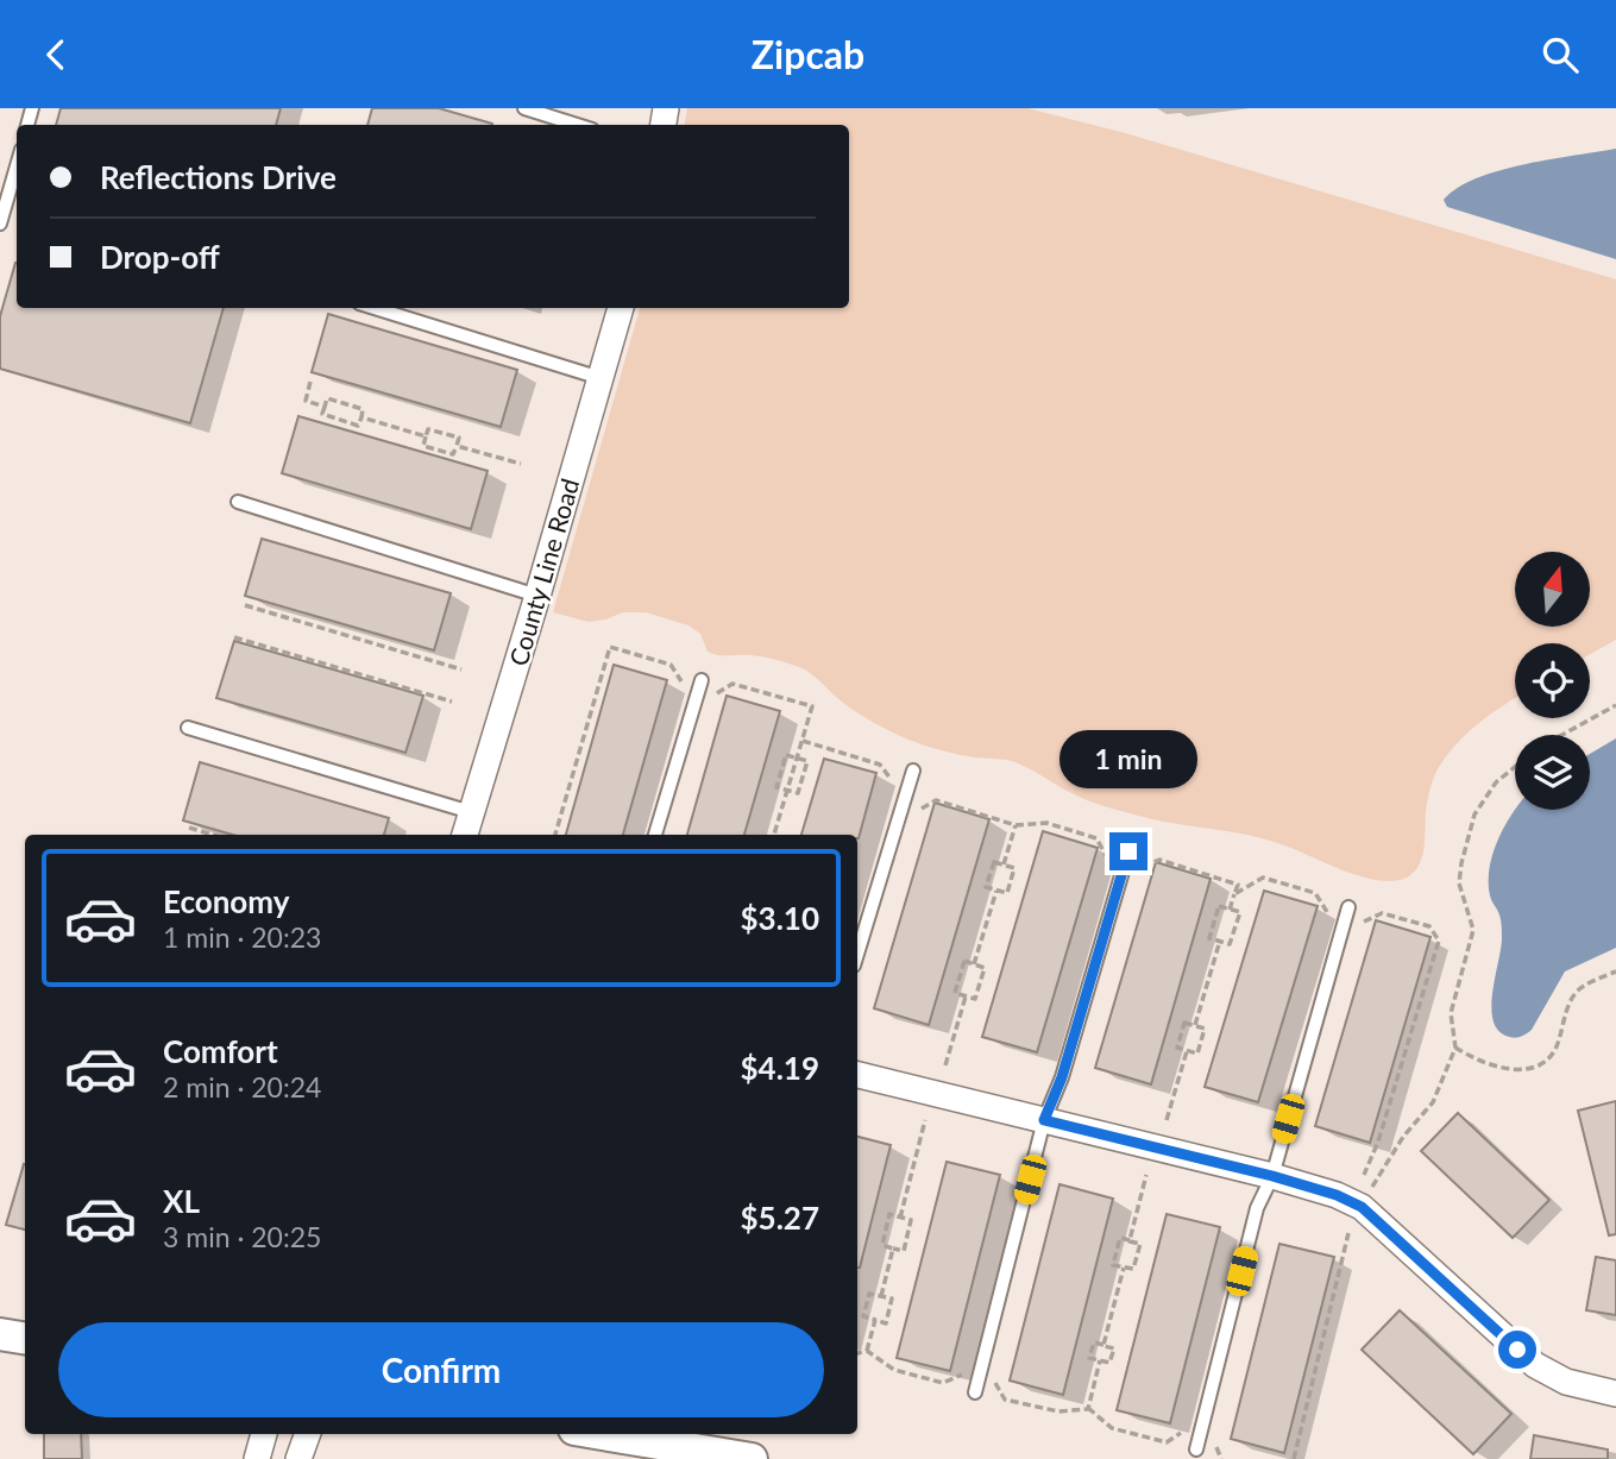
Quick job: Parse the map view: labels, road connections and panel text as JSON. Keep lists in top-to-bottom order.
{
  "streets": {
    "street": ["County Line Road"]
  },
  "north": "top",
  "page": {
    "header": "Zipcab",
    "banner": ["Reflections Drive", "Drop-off"],
    "bubble": "1 min",
    "list": [
      {
        "name": "Economy",
        "note": "1 min · 20:23",
        "value": "$3.10"
      },
      {
        "name": "Comfort",
        "note": "2 min · 20:24",
        "value": "$4.19"
      },
      {
        "name": "XL",
        "note": "3 min · 20:25",
        "value": "$5.27"
      }
    ],
    "buttons": "Confirm"
  }
}
